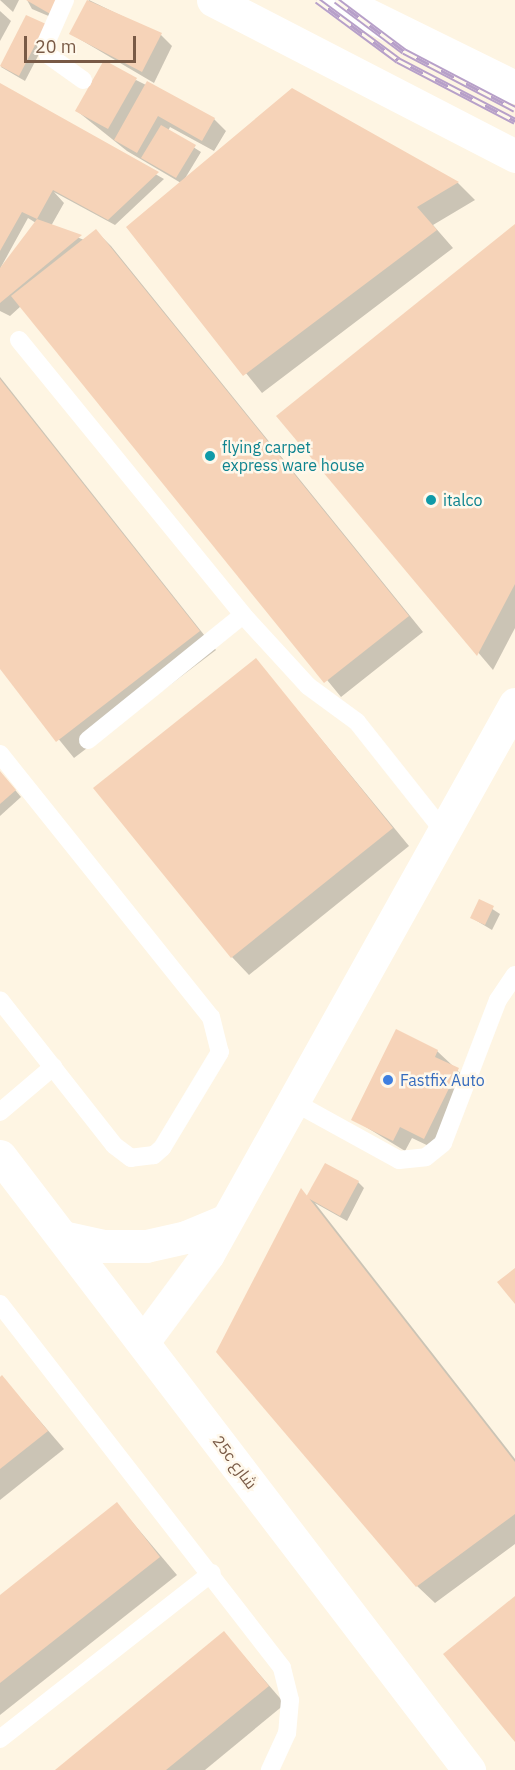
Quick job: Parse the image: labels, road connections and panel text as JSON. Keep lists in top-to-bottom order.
{
  "streets": {
    "street": ["25c شارع"]
  },
  "places": ["flying carpet express ware house", "italco", "Fastfix Auto"],
  "scale_bar": "20 m"
}
